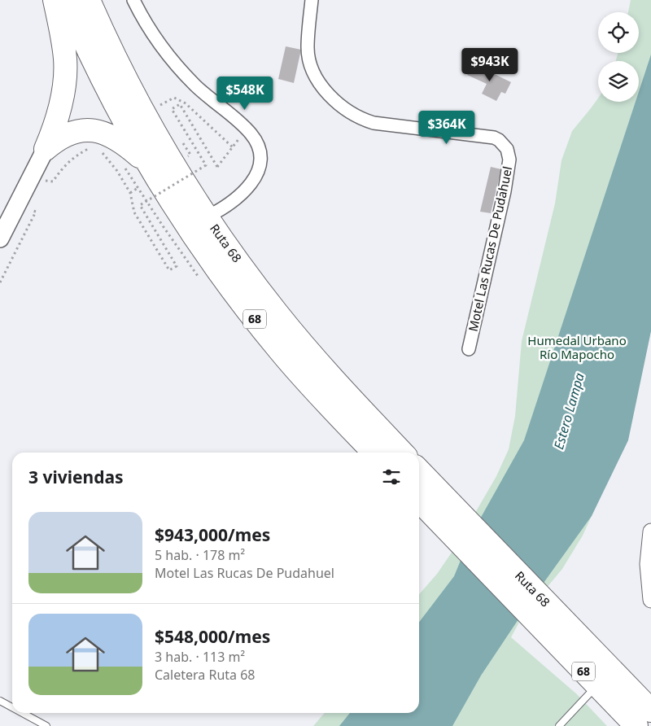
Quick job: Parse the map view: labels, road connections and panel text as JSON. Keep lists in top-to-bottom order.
{
  "streets": {
    "highway": ["Ruta 68", "68"],
    "street": ["Motel Las Rucas De Pudahuel"]
  },
  "water": ["Estero Lampa"],
  "parks": ["Humedal Urbano Río Mapocho"],
  "page": {
    "price": ["$943K", "$548K", "$364K"],
    "heading": "3 viviendas",
    "list": [
      {
        "name": "$943,000/mes",
        "note": "5 hab. · 178 m² · Motel Las Rucas De Pudahuel"
      },
      {
        "name": "$548,000/mes",
        "note": "3 hab. · 113 m² · Caletera Ruta 68"
      }
    ]
  }
}
